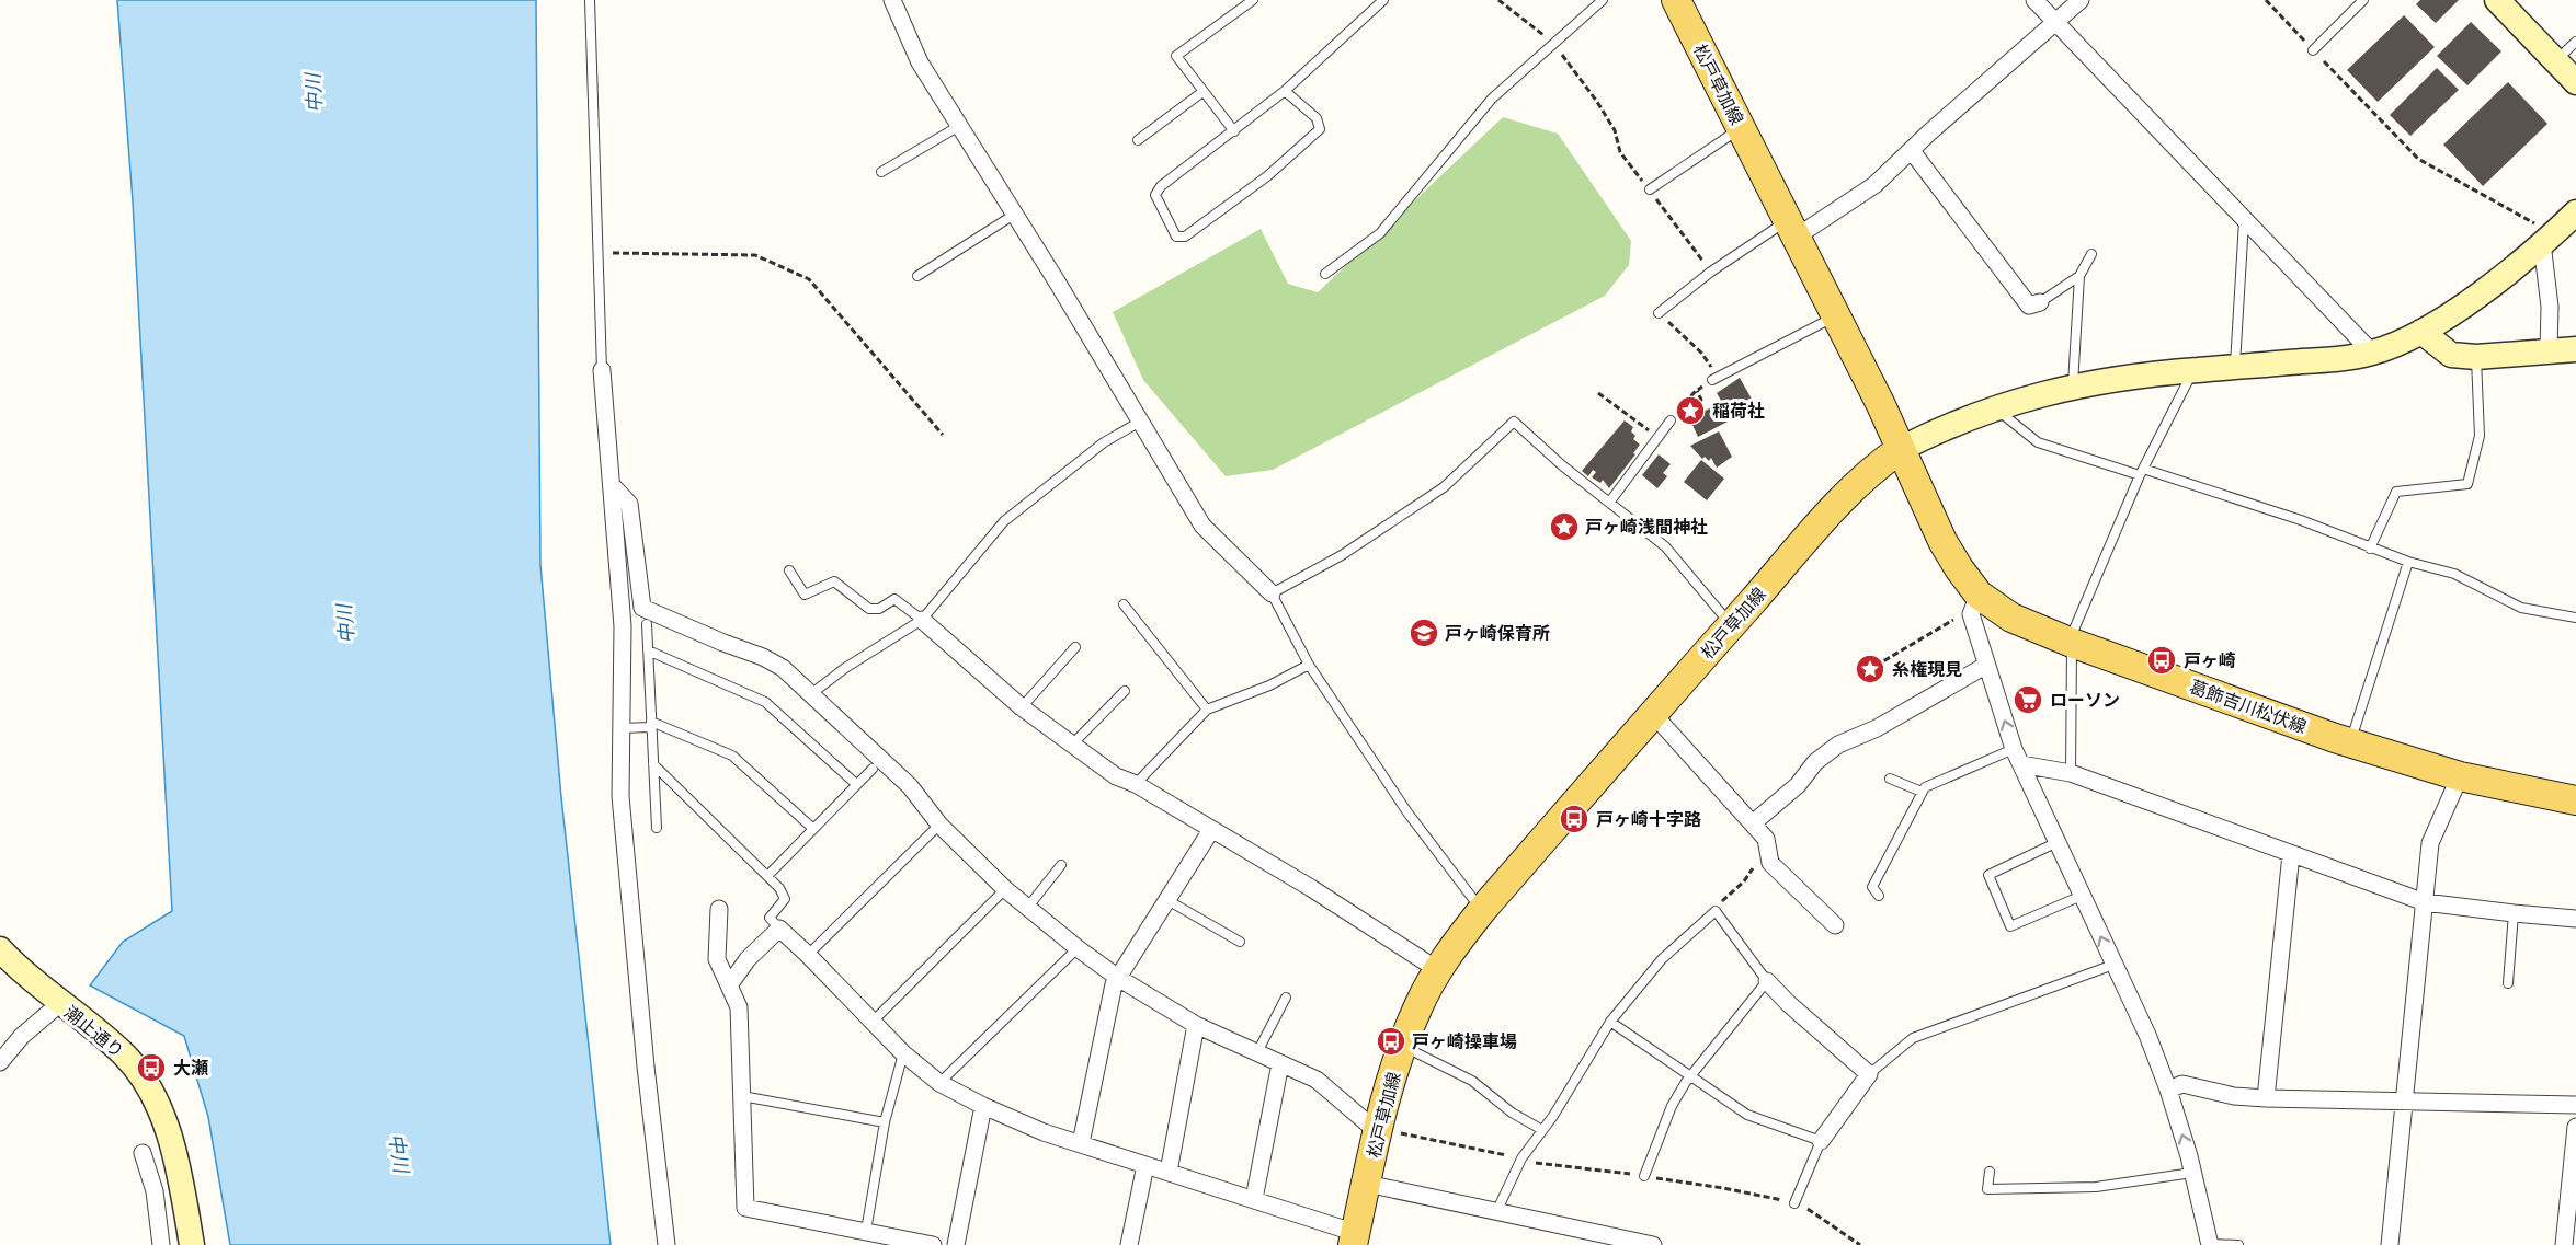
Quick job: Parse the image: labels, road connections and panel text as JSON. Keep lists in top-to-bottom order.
{
  "streets": {
    "main road": ["松戸草加線", "葛飾吉川松伏線"],
    "street": ["潮止通り"]
  },
  "crossings": [
    ["松戸草加線", "葛飾吉川松伏線"]
  ],
  "water": ["中川"],
  "places": {
    "place": ["稲荷社", "戸ヶ崎浅間神社", "糸権現見"],
    "school or university": ["戸ヶ崎保育所"],
    "bus stop": [
      "戸ヶ崎",
      "戸ヶ崎十字路",
      "戸ヶ崎操車場",
      "大瀬"
    ],
    "supermarket": ["ローソン"]
  }
}
